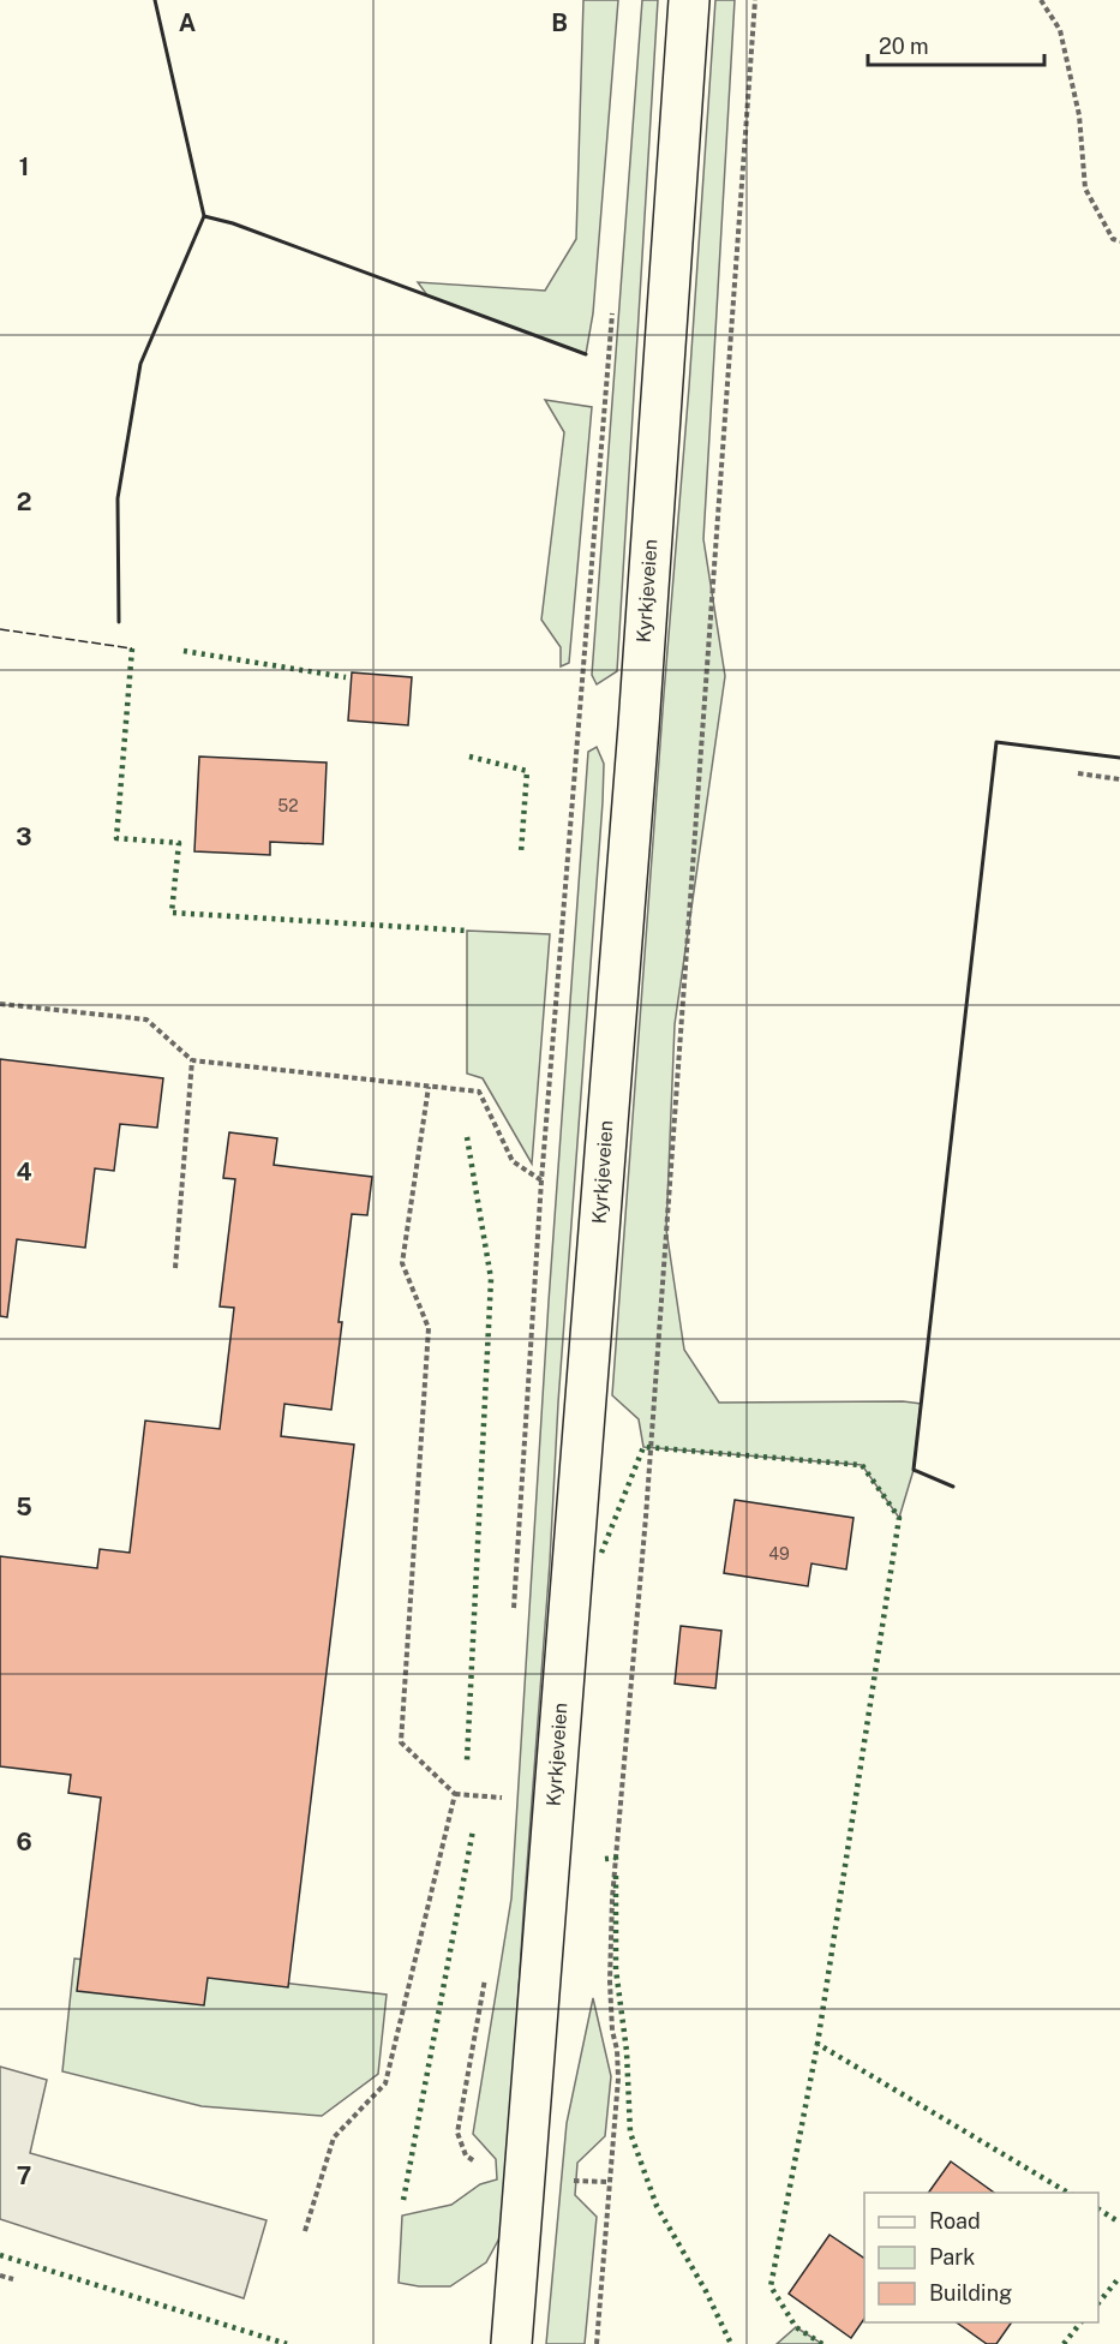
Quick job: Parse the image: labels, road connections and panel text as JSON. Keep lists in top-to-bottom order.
{
  "streets": {
    "main road": ["Kyrkjeveien"]
  },
  "house_numbers": ["52", "49"],
  "legend": ["Road", "Park", "Building"],
  "scale_bar": "20 m",
  "grid": {
    "columns": ["A", "B"],
    "rows": [
      "1",
      "2",
      "3",
      "4",
      "5",
      "6",
      "7"
    ]
  }
}
